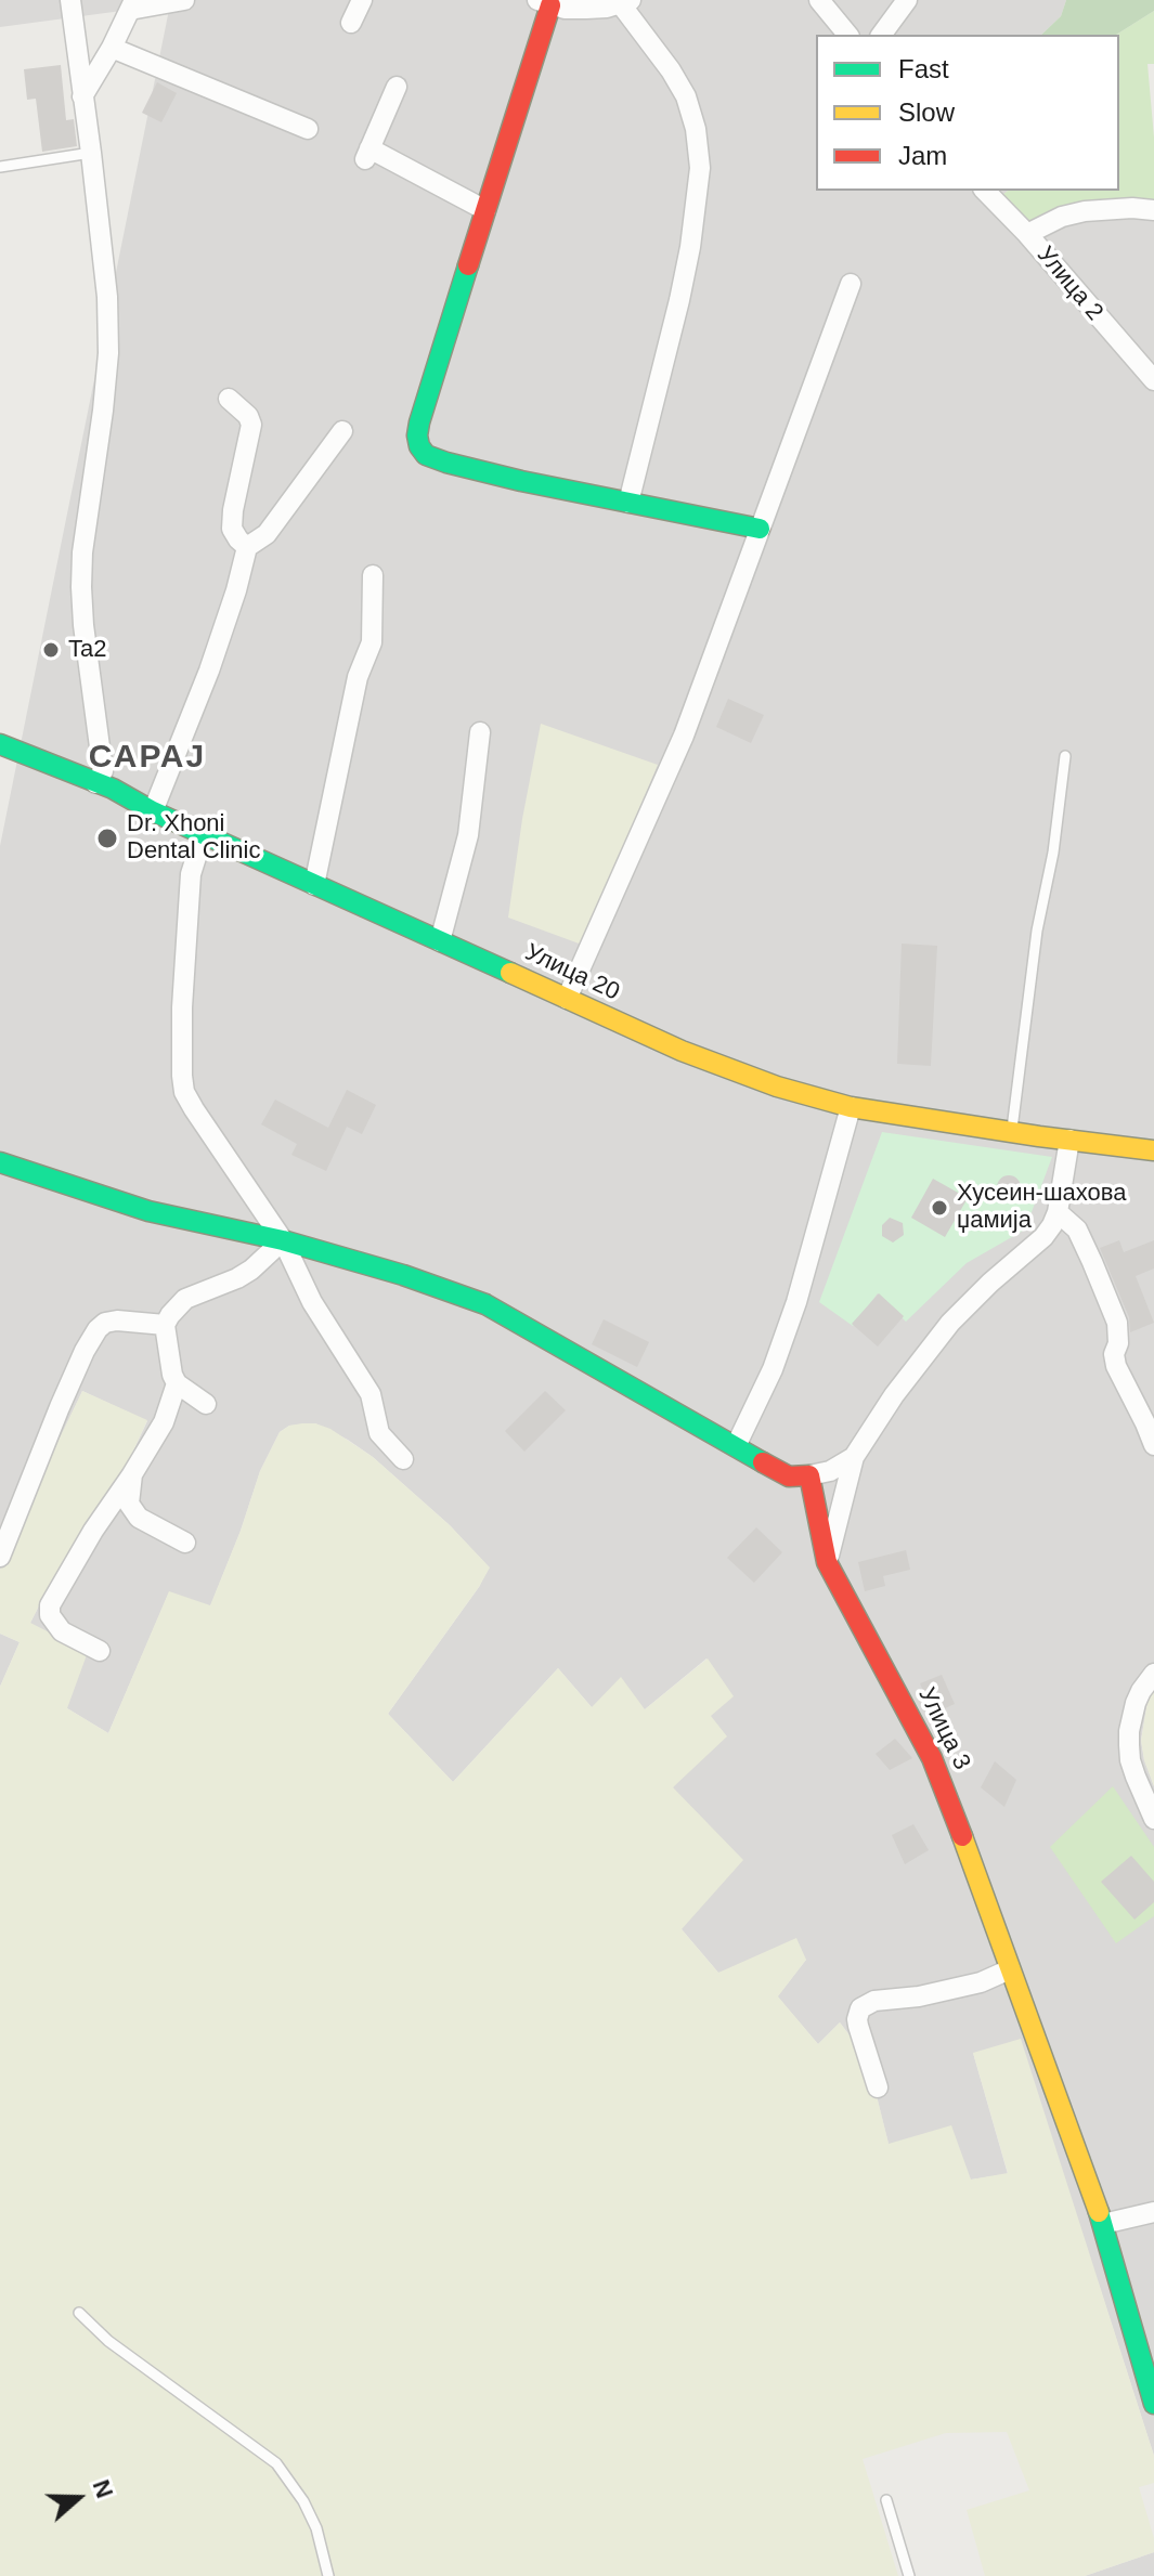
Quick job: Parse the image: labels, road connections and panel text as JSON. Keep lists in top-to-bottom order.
{
  "streets": {
    "street": ["Улица 2", "Улица 20", "Улица 3"]
  },
  "districts": ["САРАЈ"],
  "places": ["Ta2", "Dr. Xhoni Dental Clinic", "Хусеин-шахова џамија"],
  "legend": ["Fast", "Slow", "Jam"],
  "north": "right"
}
